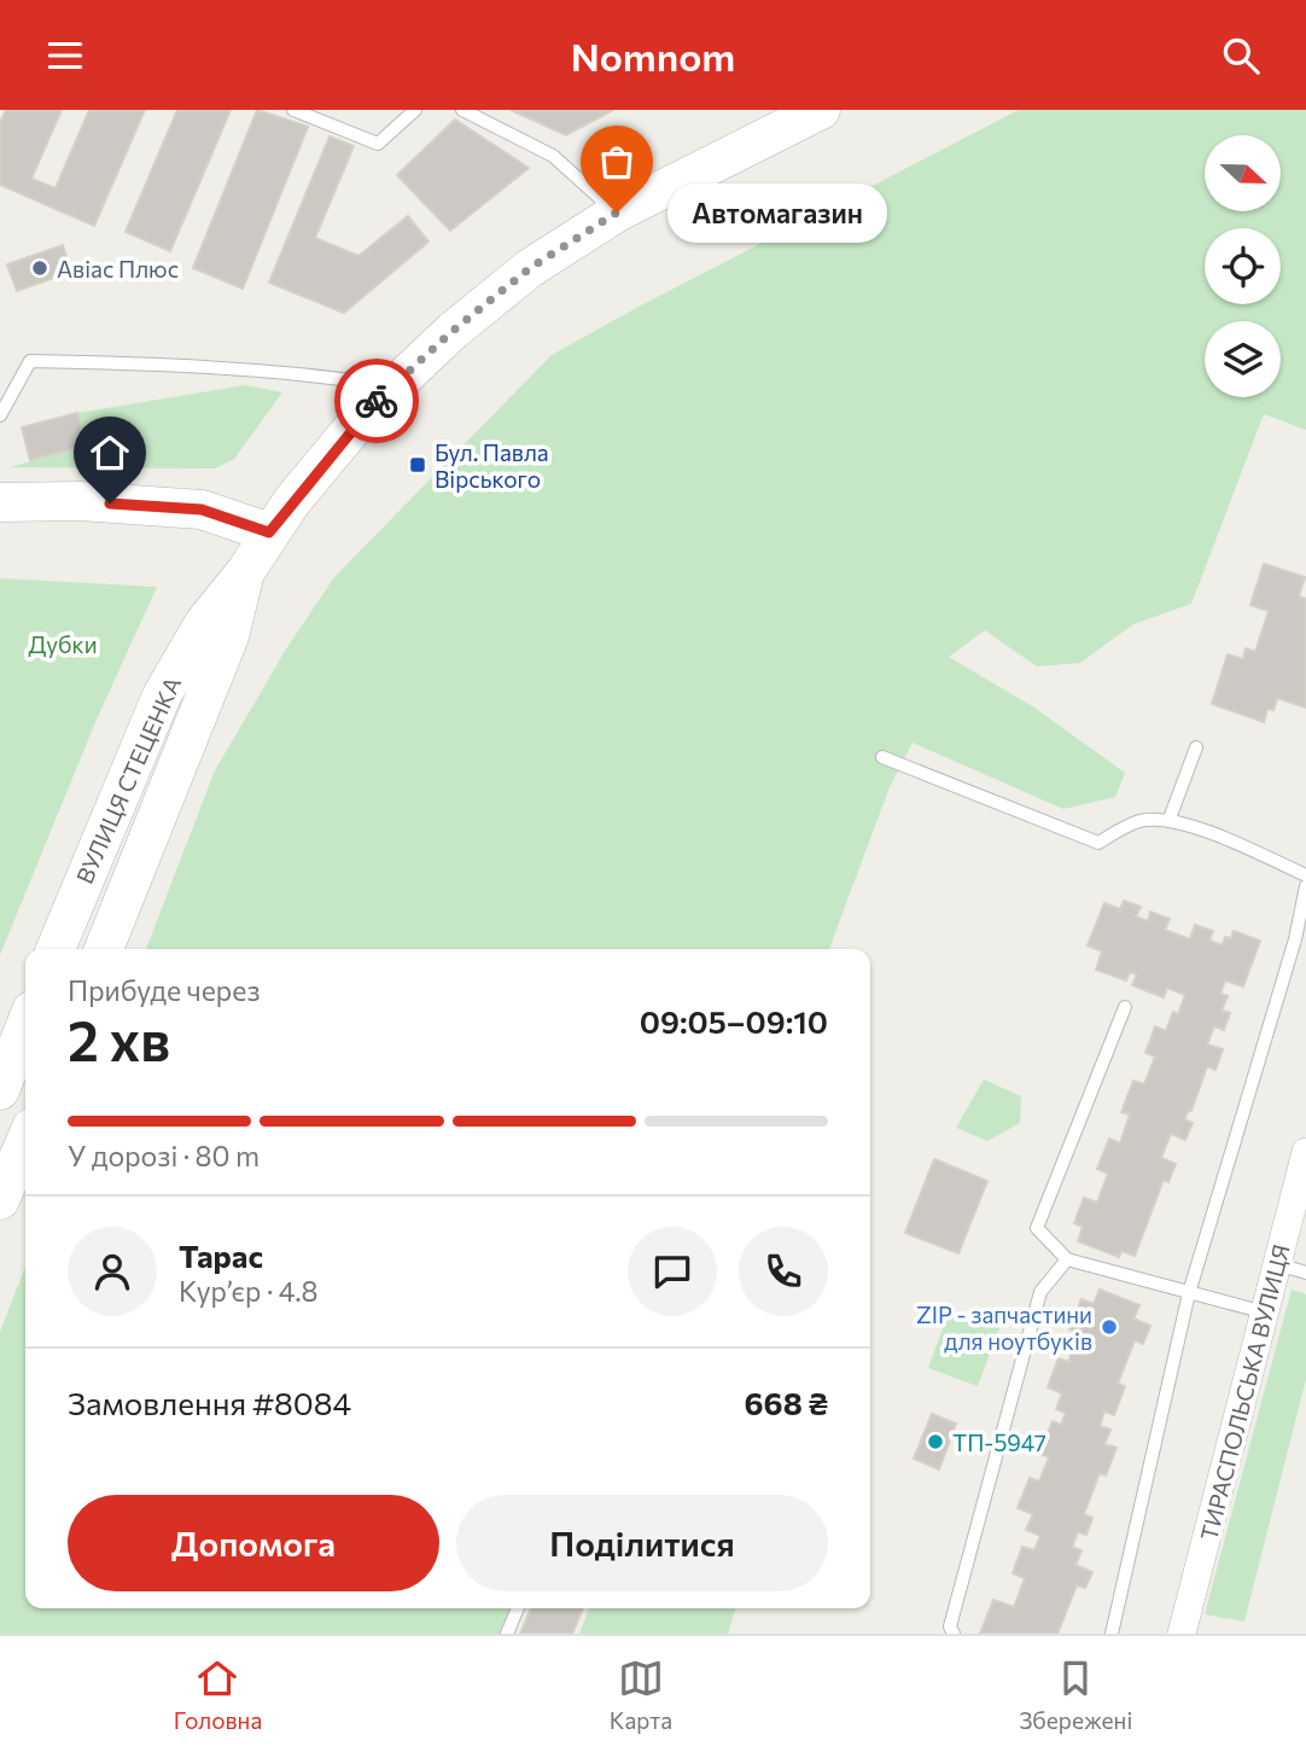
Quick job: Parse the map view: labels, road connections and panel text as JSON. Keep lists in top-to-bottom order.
{
  "streets": {
    "main road": ["ВУЛИЦЯ СТЕЦЕНКА"],
    "street": ["ТИРАСПОЛЬСЬКА ВУЛИЦЯ"]
  },
  "parks": ["Дубки"],
  "places": {
    "other": [
      "Автомагазин",
      "Авіас Плюс",
      "ZIP - запчастини для ноутбуків",
      "ТП-5947"
    ],
    "transit": ["Бул. Павла Вірського"]
  },
  "north": "right",
  "page": {
    "header": "Nomnom",
    "bubble": "Автомагазин",
    "heading": ["2 хв", "Прибуде через", "09:05–09:10"],
    "panel": [
      "Тарас",
      "Кур’єр · 4.8",
      "Замовлення #8084",
      "668 ₴"
    ],
    "bar": "У дорозі · 80 m",
    "buttons": ["Допомога", "Поділитися"],
    "tabs": ["Головна", "Карта", "Збережені"]
  }
}
